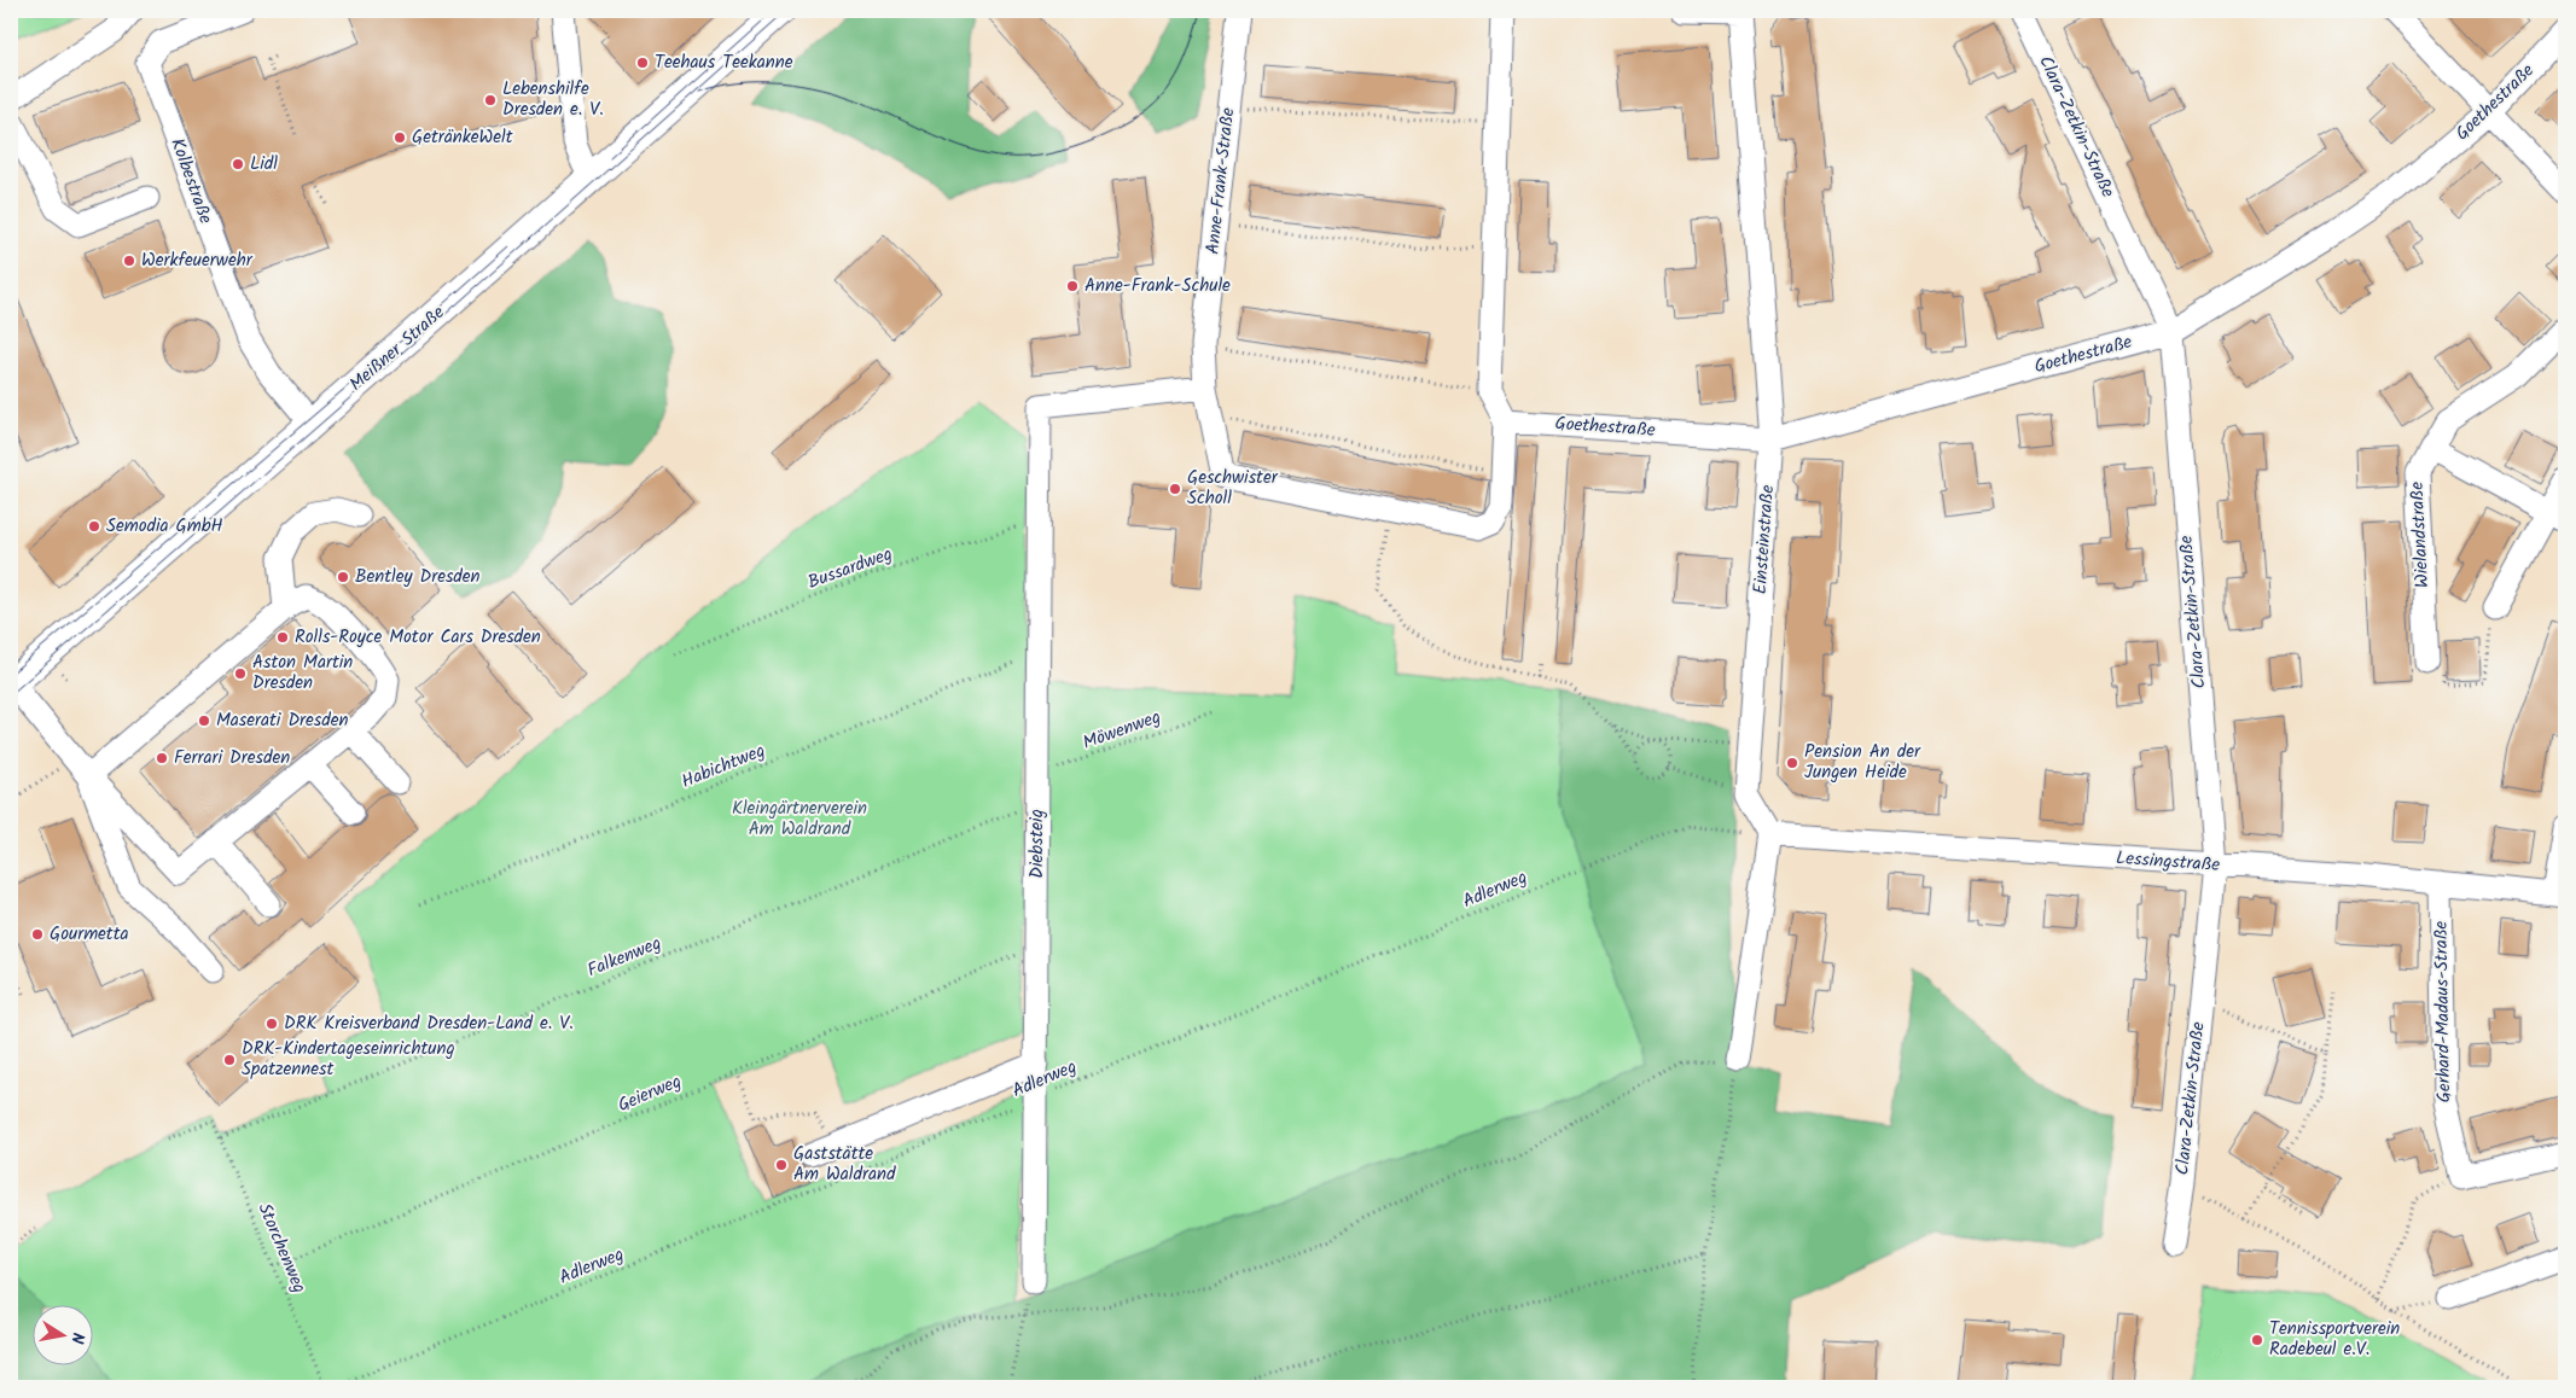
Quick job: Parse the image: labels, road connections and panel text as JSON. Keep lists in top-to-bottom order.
{
  "streets": {
    "main road": ["Meißner Straße"],
    "street": [
      "Goethestraße",
      "Clara-Zetkin-Straße",
      "Kolbestraße",
      "Anne-Frank-Straße",
      "Wielandstraße",
      "Einsteinstraße",
      "Diebsteig",
      "Lessingstraße",
      "Gerhard-Madaus-Straße"
    ],
    "path": [
      "Bussardweg",
      "Möwenweg",
      "Habichtweg",
      "Adlerweg",
      "Falkenweg",
      "Geierweg",
      "Storchenweg"
    ]
  },
  "crossings": [
    ["Goethestraße", "Clara-Zetkin-Straße"],
    ["Goethestraße", "Einsteinstraße"],
    ["Clara-Zetkin-Straße", "Lessingstraße"],
    ["Kolbestraße", "Meißner Straße"],
    ["Anne-Frank-Straße", "Diebsteig"],
    ["Bussardweg", "Diebsteig"],
    ["Möwenweg", "Diebsteig"],
    ["Habichtweg", "Diebsteig"],
    ["Diebsteig", "Adlerweg"],
    ["Diebsteig", "Falkenweg"],
    ["Diebsteig", "Geierweg"],
    ["Lessingstraße", "Adlerweg"],
    ["Lessingstraße", "Gerhard-Madaus-Straße"],
    ["Falkenweg", "Storchenweg"],
    ["Geierweg", "Storchenweg"]
  ],
  "parks": ["Kleingärtnerverein Am Waldrand"],
  "places": [
    "Teehaus Teekanne",
    "Lebenshilfe Dresden e. V.",
    "GetränkeWelt",
    "Lidl",
    "Werkfeuerwehr",
    "Anne-Frank-Schule",
    "Geschwister Scholl",
    "Semodia GmbH",
    "Bentley Dresden",
    "Rolls-Royce Motor Cars Dresden",
    "Aston Martin Dresden",
    "Maserati Dresden",
    "Ferrari Dresden",
    "Pension An der Jungen Heide",
    "Gourmetta",
    "DRK Kreisverband Dresden-Land e. V.",
    "DRK-Kindertageseinrichtung Spatzennest",
    "Gaststätte Am Waldrand",
    "Tennissportverein Radebeul e.V."
  ],
  "north": "right"
}
